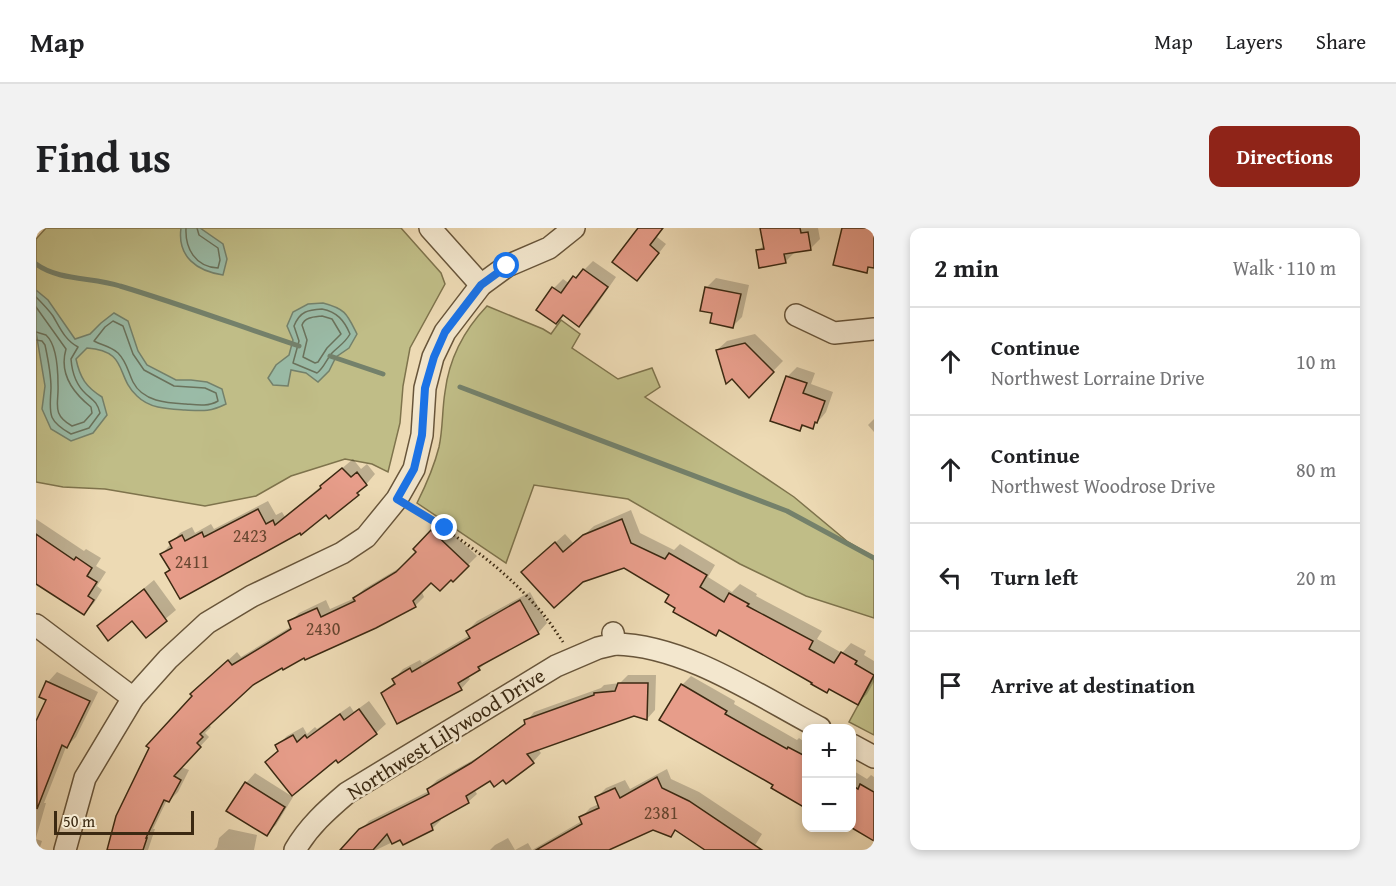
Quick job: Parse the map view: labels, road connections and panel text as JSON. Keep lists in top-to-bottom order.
{
  "streets": {
    "street": ["Northwest Lilywood Drive"]
  },
  "house_numbers": [
    "2423",
    "2411",
    "2430",
    "2381"
  ],
  "scale_bar": "50 m",
  "page": {
    "header": "Map",
    "nav": ["Map", "Layers", "Share"],
    "title": "Find us",
    "buttons": "Directions",
    "heading": ["2 min", "Walk · 110 m"],
    "list": [
      ["Continue", "Northwest Lorraine Drive", "10 m"],
      ["Continue", "Northwest Woodrose Drive", "80 m"],
      ["Turn left", "20 m"],
      "Arrive at destination"
    ],
    "map_buttons": ["+", "−"],
    "scale": "50 m"
  }
}
